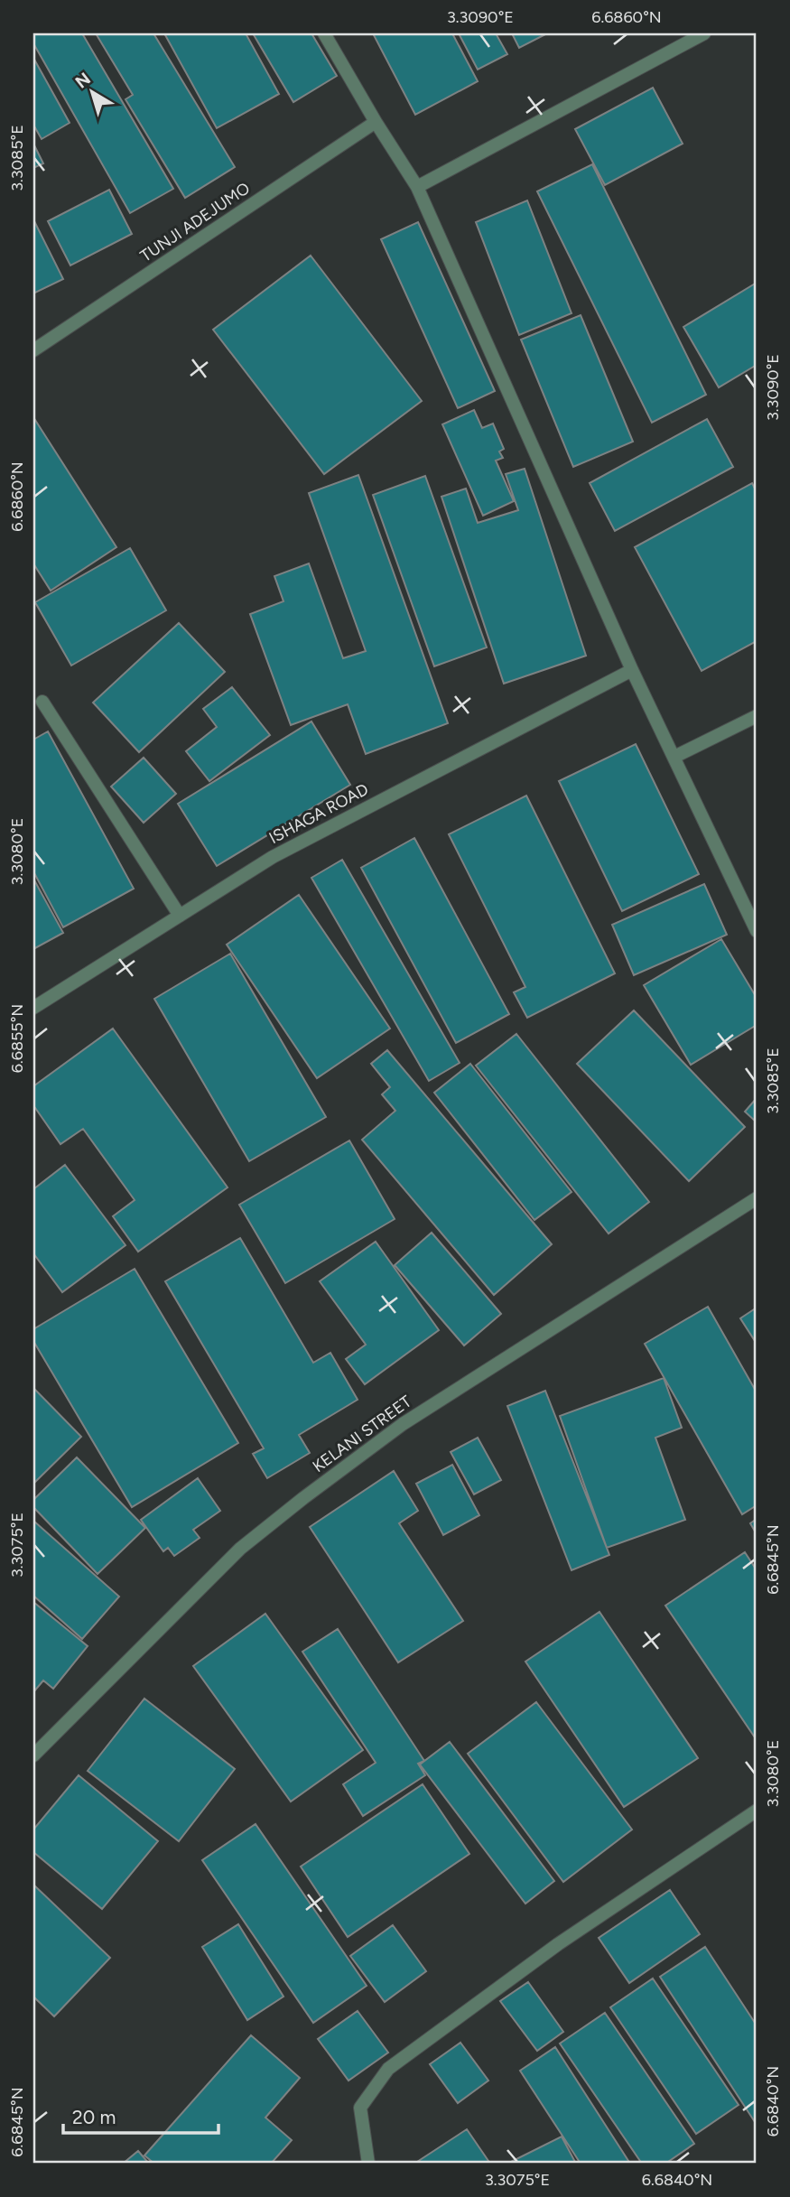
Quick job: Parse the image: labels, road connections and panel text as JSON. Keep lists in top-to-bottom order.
{
  "streets": {
    "street": ["TUNJI ADEJUMO", "ISHAGA ROAD", "KELANI STREET"]
  },
  "scale_bar": "20 m",
  "north": "top left",
  "coordinates": [
    "3.3090°E",
    "6.6860°N",
    "3.3085°E",
    "3.3080°E",
    "6.6855°N",
    "3.3075°E",
    "6.6845°N",
    "6.6840°N"
  ]
}
